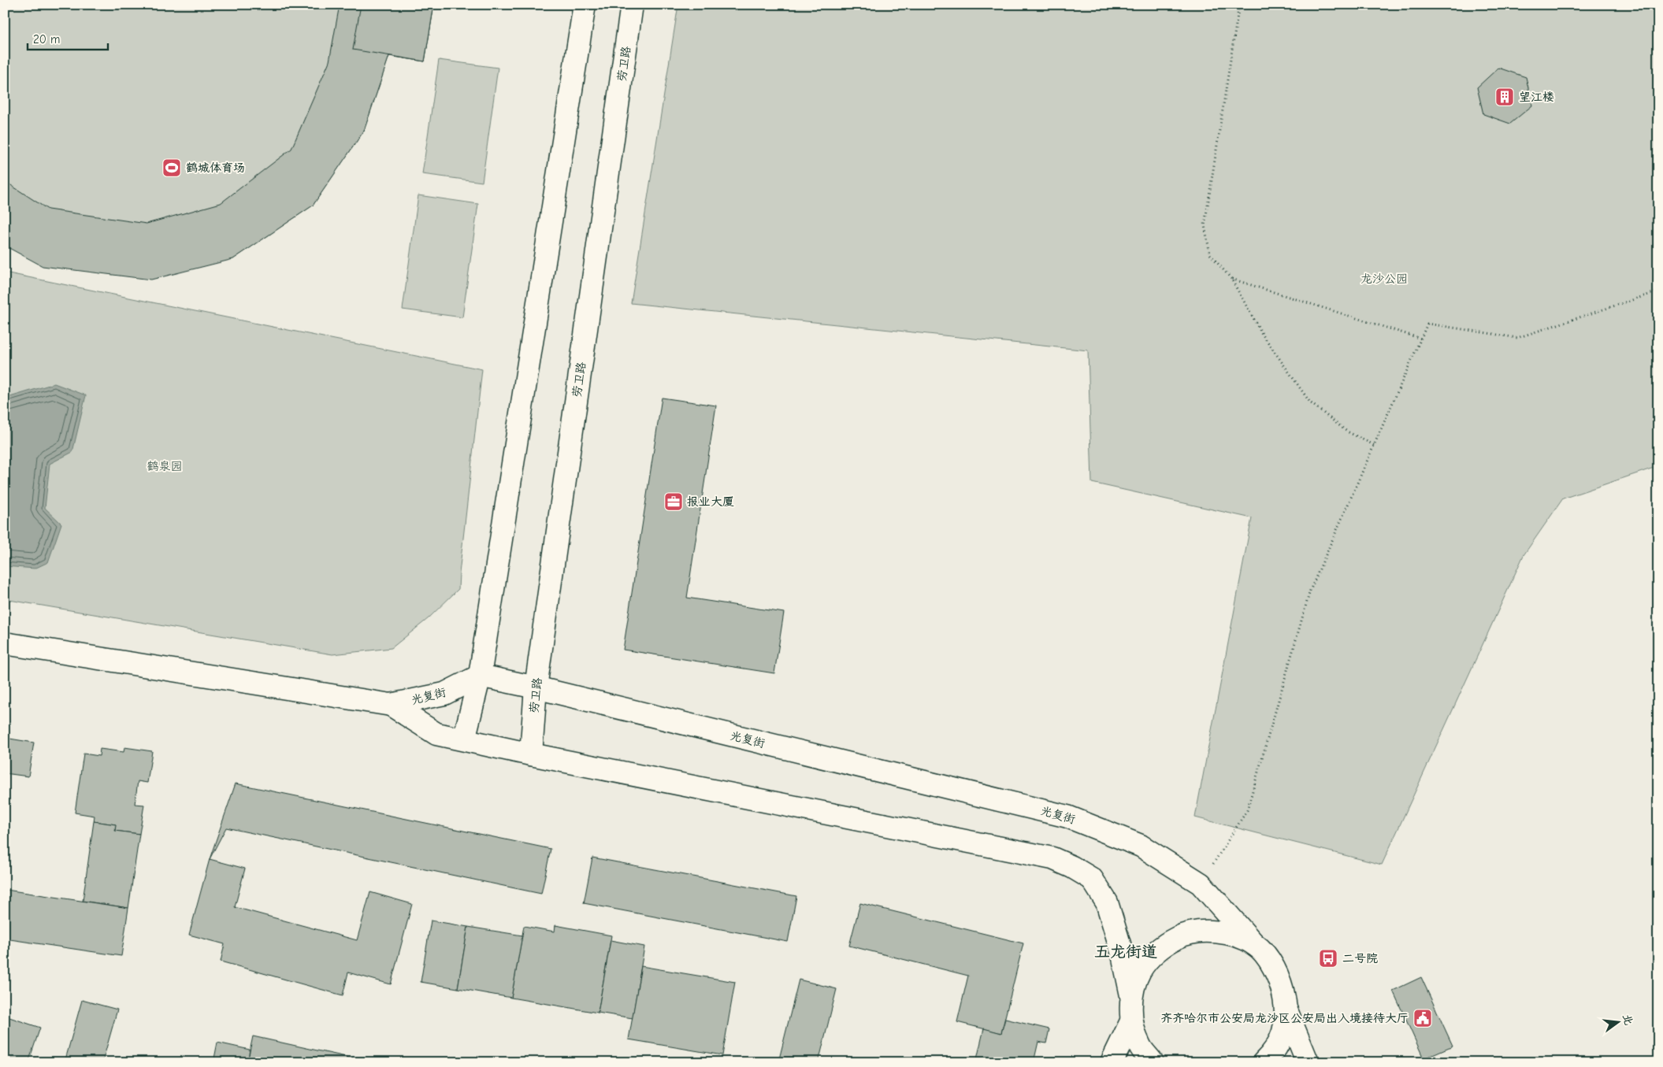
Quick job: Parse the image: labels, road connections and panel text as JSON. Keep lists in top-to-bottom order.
{
  "streets": {
    "main road": ["劳卫路", "光复街"]
  },
  "crossings": [
    ["劳卫路", "光复街"]
  ],
  "districts": ["五龙街道"],
  "parks": ["龙沙公园", "鹤泉园"],
  "places": {
    "building": ["望江楼"],
    "sports": ["鹤城体育场"],
    "office": ["报业大厦"],
    "bus stop": ["二号院"],
    "public building": ["齐齐哈尔市公安局龙沙区公安局出入境接待大厅"]
  },
  "scale_bar": "20 m",
  "north": "right"
}
